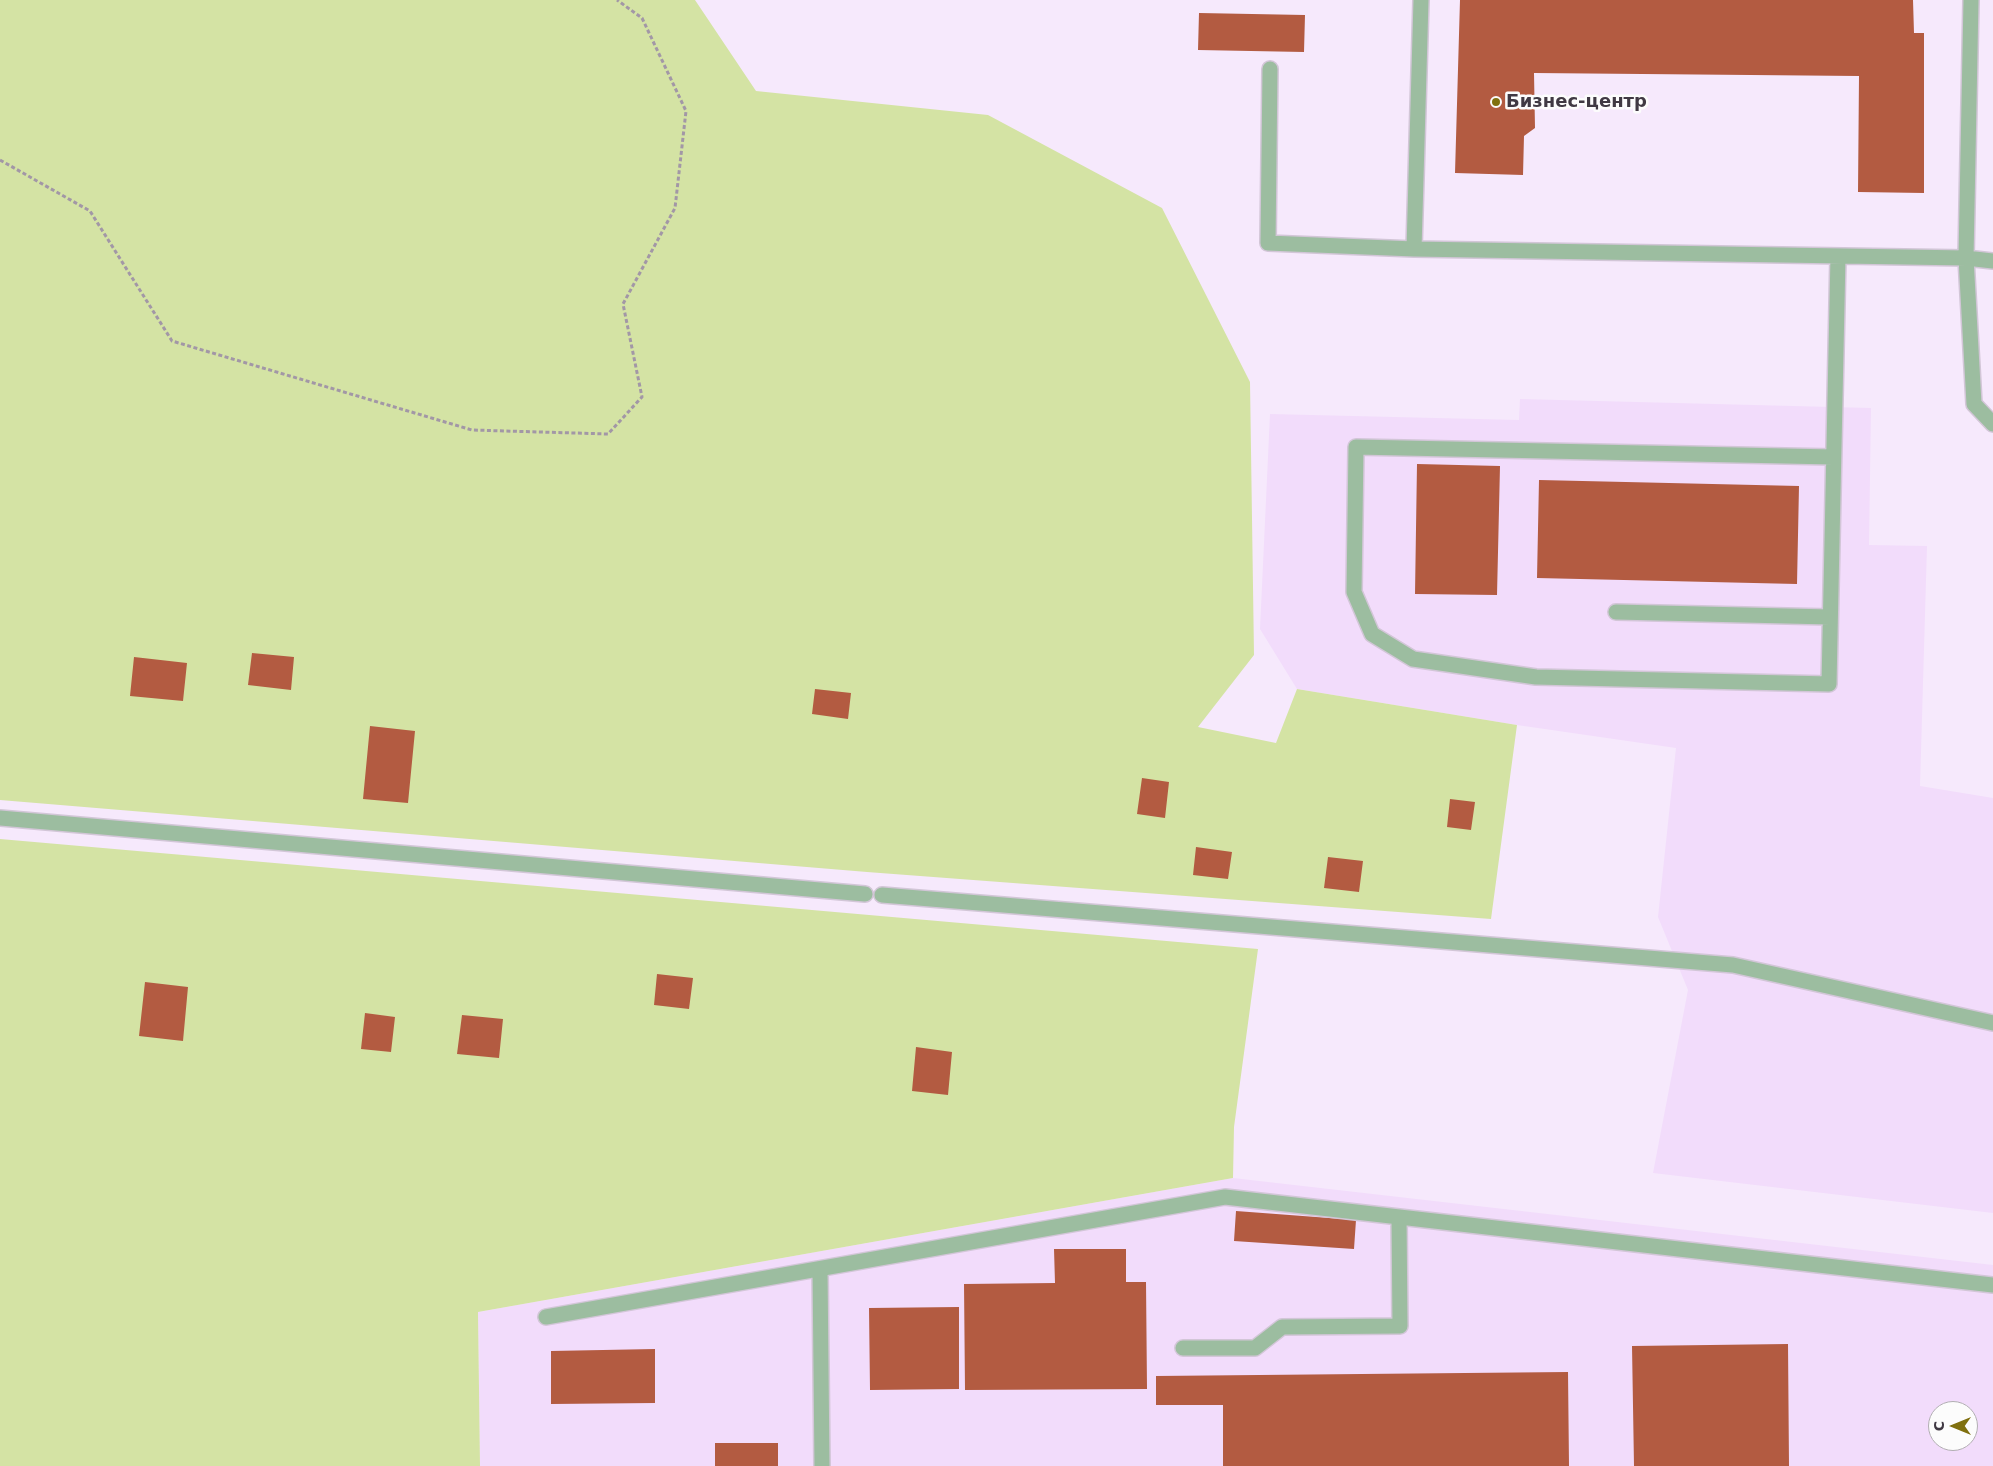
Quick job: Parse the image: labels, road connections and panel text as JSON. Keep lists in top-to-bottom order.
{
  "places": ["Бизнес-центр"],
  "north": "left"
}
